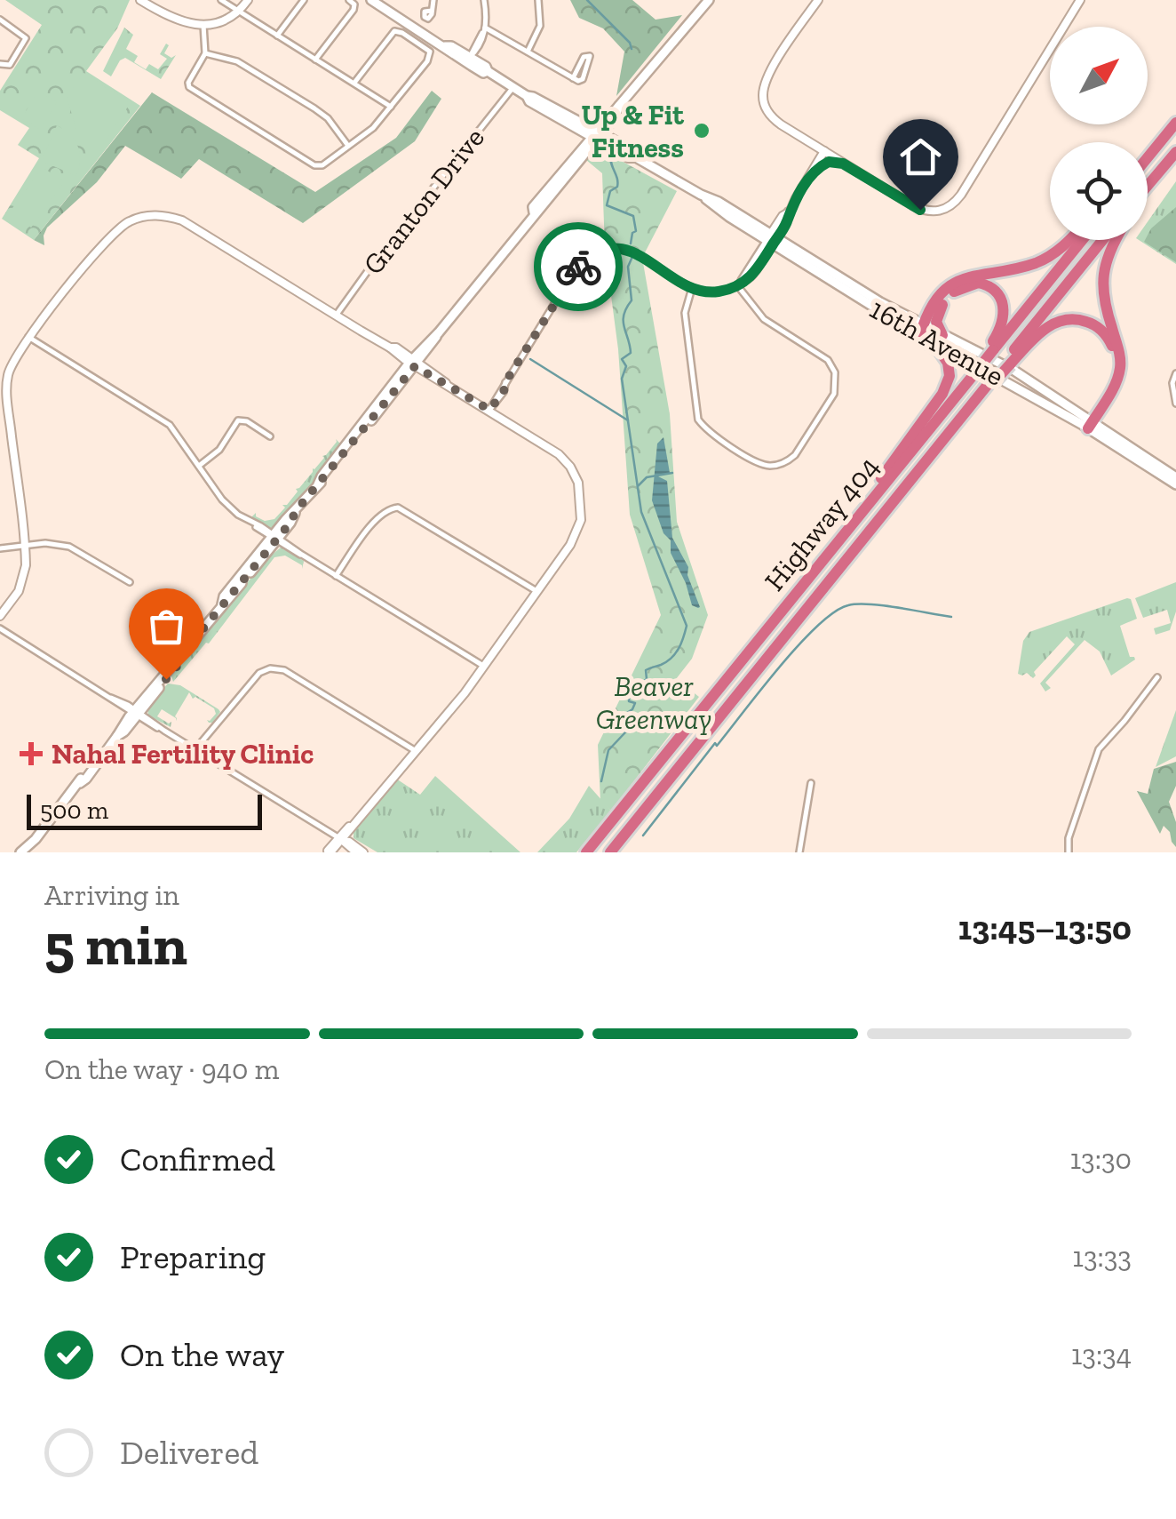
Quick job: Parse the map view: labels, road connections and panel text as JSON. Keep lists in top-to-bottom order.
{
  "streets": {
    "highway": ["Highway 404"],
    "main road": ["16th Avenue"],
    "street": ["Granton Drive"]
  },
  "crossings": [
    ["Granton Drive", "16th Avenue"]
  ],
  "parks": ["Beaver Greenway"],
  "places": {
    "other": ["Up & Fit Fitness"],
    "health": ["Nahal Fertility Clinic"]
  },
  "scale_bar": "500 m",
  "north": "top right",
  "page": {
    "scale": "500 m",
    "heading": ["5 min", "Arriving in", "13:45–13:50"],
    "bar": "On the way · 940 m",
    "list": [
      ["Confirmed", "13:30"],
      ["Preparing", "13:33"],
      ["On the way", "13:34"],
      "Delivered"
    ]
  }
}
